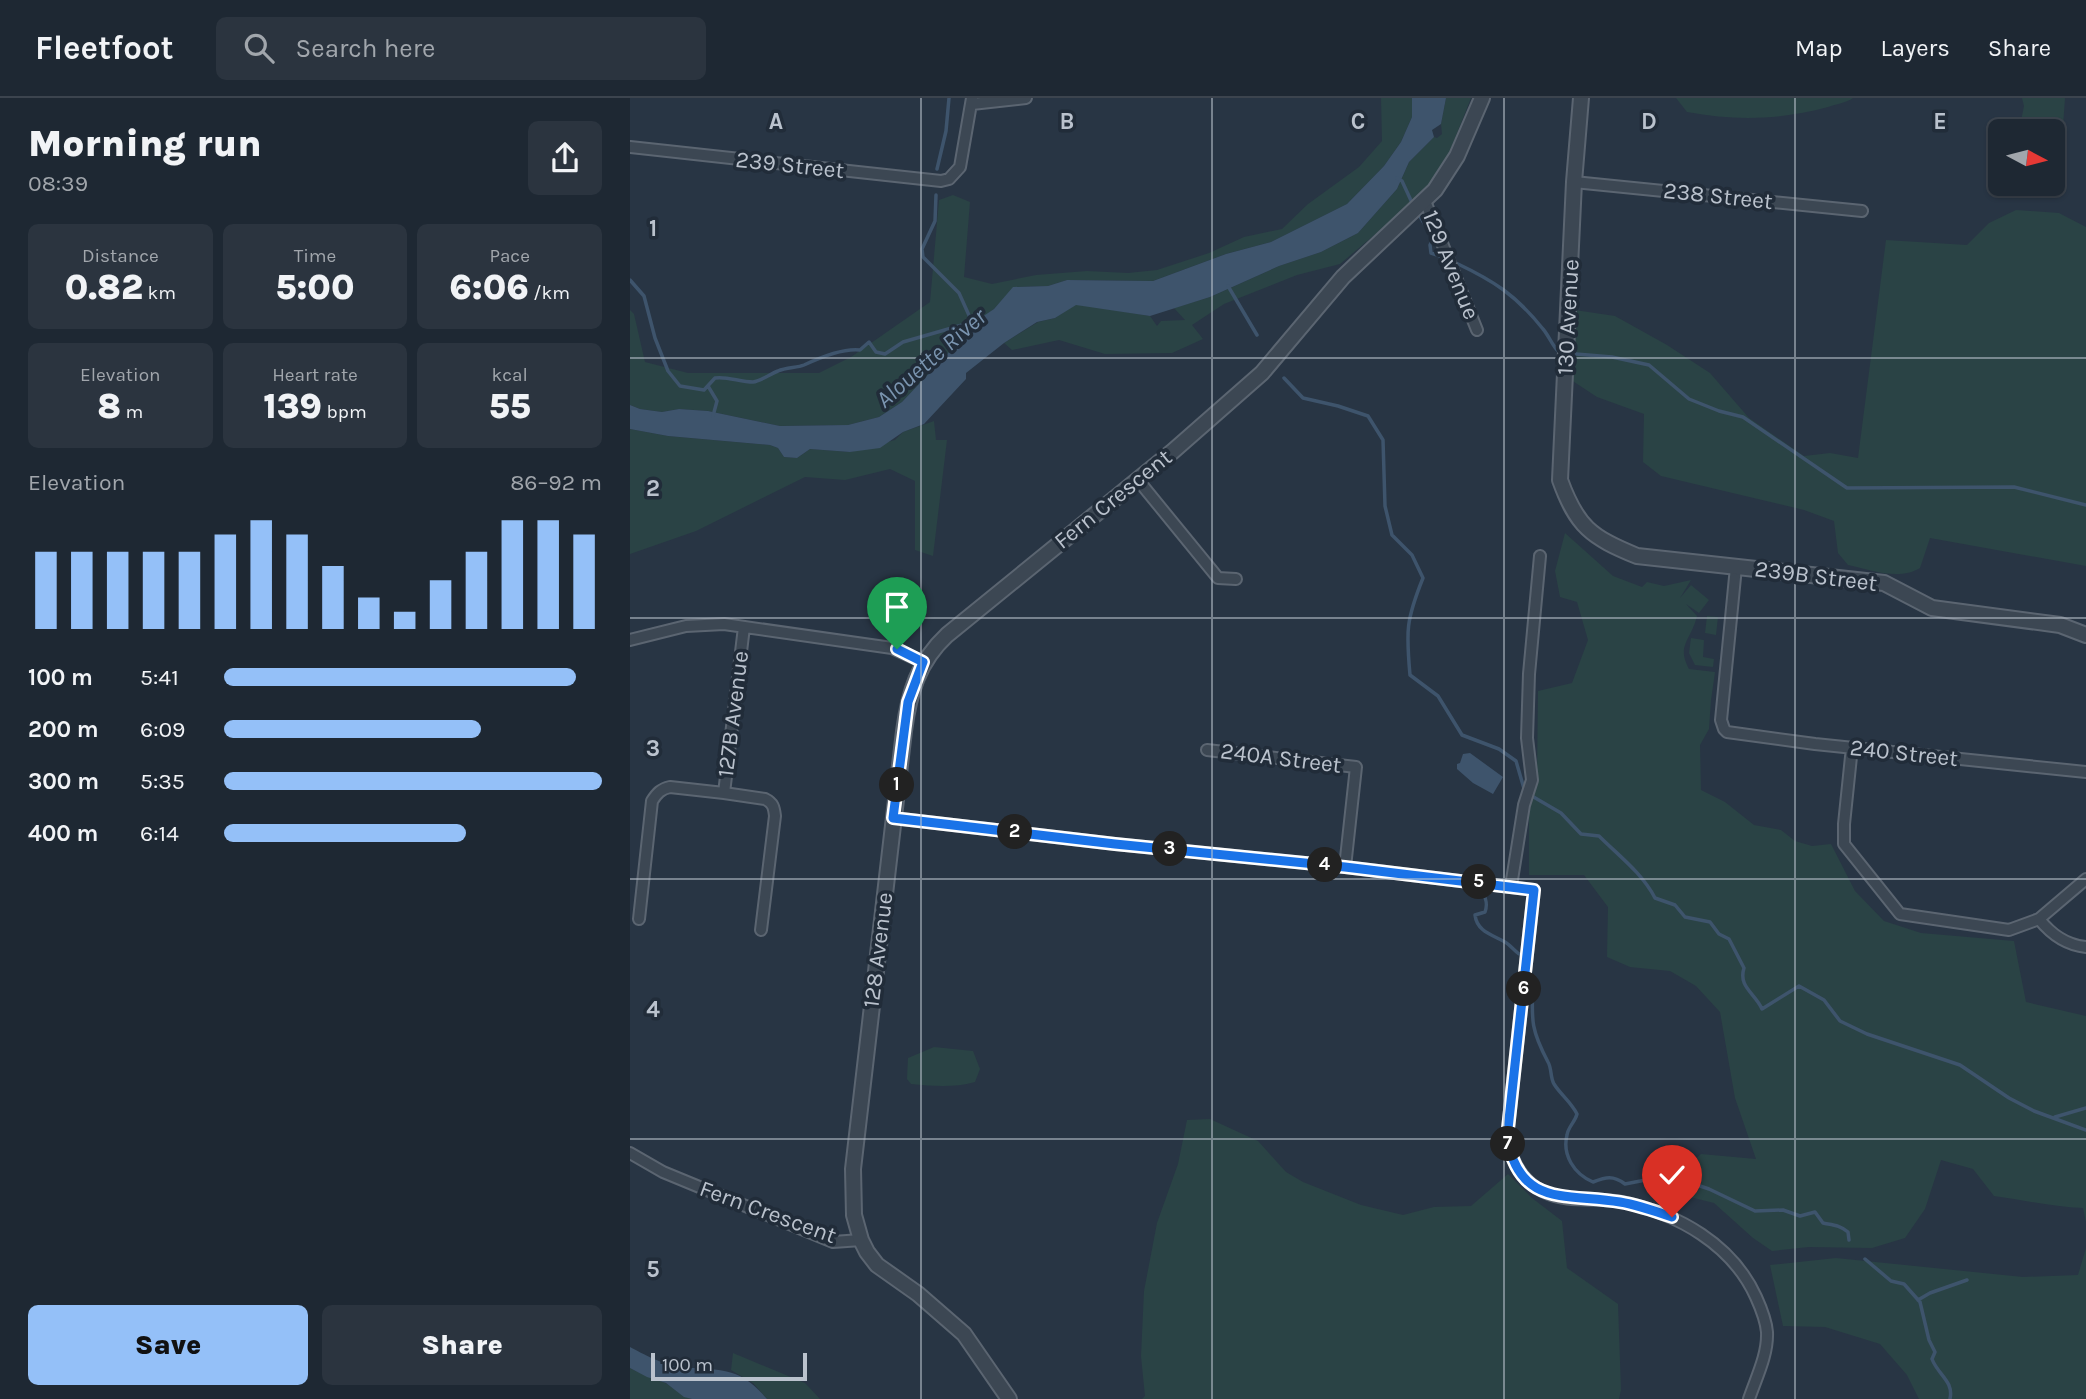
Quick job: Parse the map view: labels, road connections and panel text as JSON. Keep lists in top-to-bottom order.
{
  "streets": {
    "street": [
      "239 Street",
      "238 Street",
      "129 Avenue",
      "130 Avenue",
      "Fern Crescent",
      "239B Street",
      "127B Avenue",
      "240 Street",
      "240A Street",
      "128 Avenue"
    ]
  },
  "crossings": [
    ["238 Street", "130 Avenue"],
    ["129 Avenue", "Fern Crescent"],
    ["130 Avenue", "239B Street"],
    ["Fern Crescent", "128 Avenue"],
    ["239B Street", "240 Street"]
  ],
  "water": ["Alouette River"],
  "scale_bar": "100 m",
  "north": "right",
  "page": {
    "header": "Fleetfoot",
    "search": "Search here",
    "nav": ["Map", "Layers", "Share"],
    "heading": ["Morning run", "08:39"],
    "stats": [
      ["Distance", "0.82 km"],
      ["Time", "5:00"],
      ["Pace", "6:06 /km"],
      ["Elevation", "8 m"],
      ["Heart rate", "139 bpm"],
      ["kcal", "55"]
    ],
    "chart": ["Elevation", "86–92 m"],
    "list": [
      {
        "name": "100 m",
        "note": "5:41"
      },
      {
        "name": "200 m",
        "note": "6:09"
      },
      {
        "name": "300 m",
        "note": "5:35"
      },
      {
        "name": "400 m",
        "note": "6:14"
      }
    ],
    "pins": [
      "1",
      "2",
      "3",
      "4",
      "5",
      "6",
      "7"
    ],
    "buttons": ["Save", "Share"],
    "scale": "100 m"
  },
  "grid": {
    "columns": [
      "A",
      "B",
      "C",
      "D",
      "E"
    ],
    "rows": [
      "1",
      "2",
      "3",
      "4",
      "5"
    ]
  }
}
